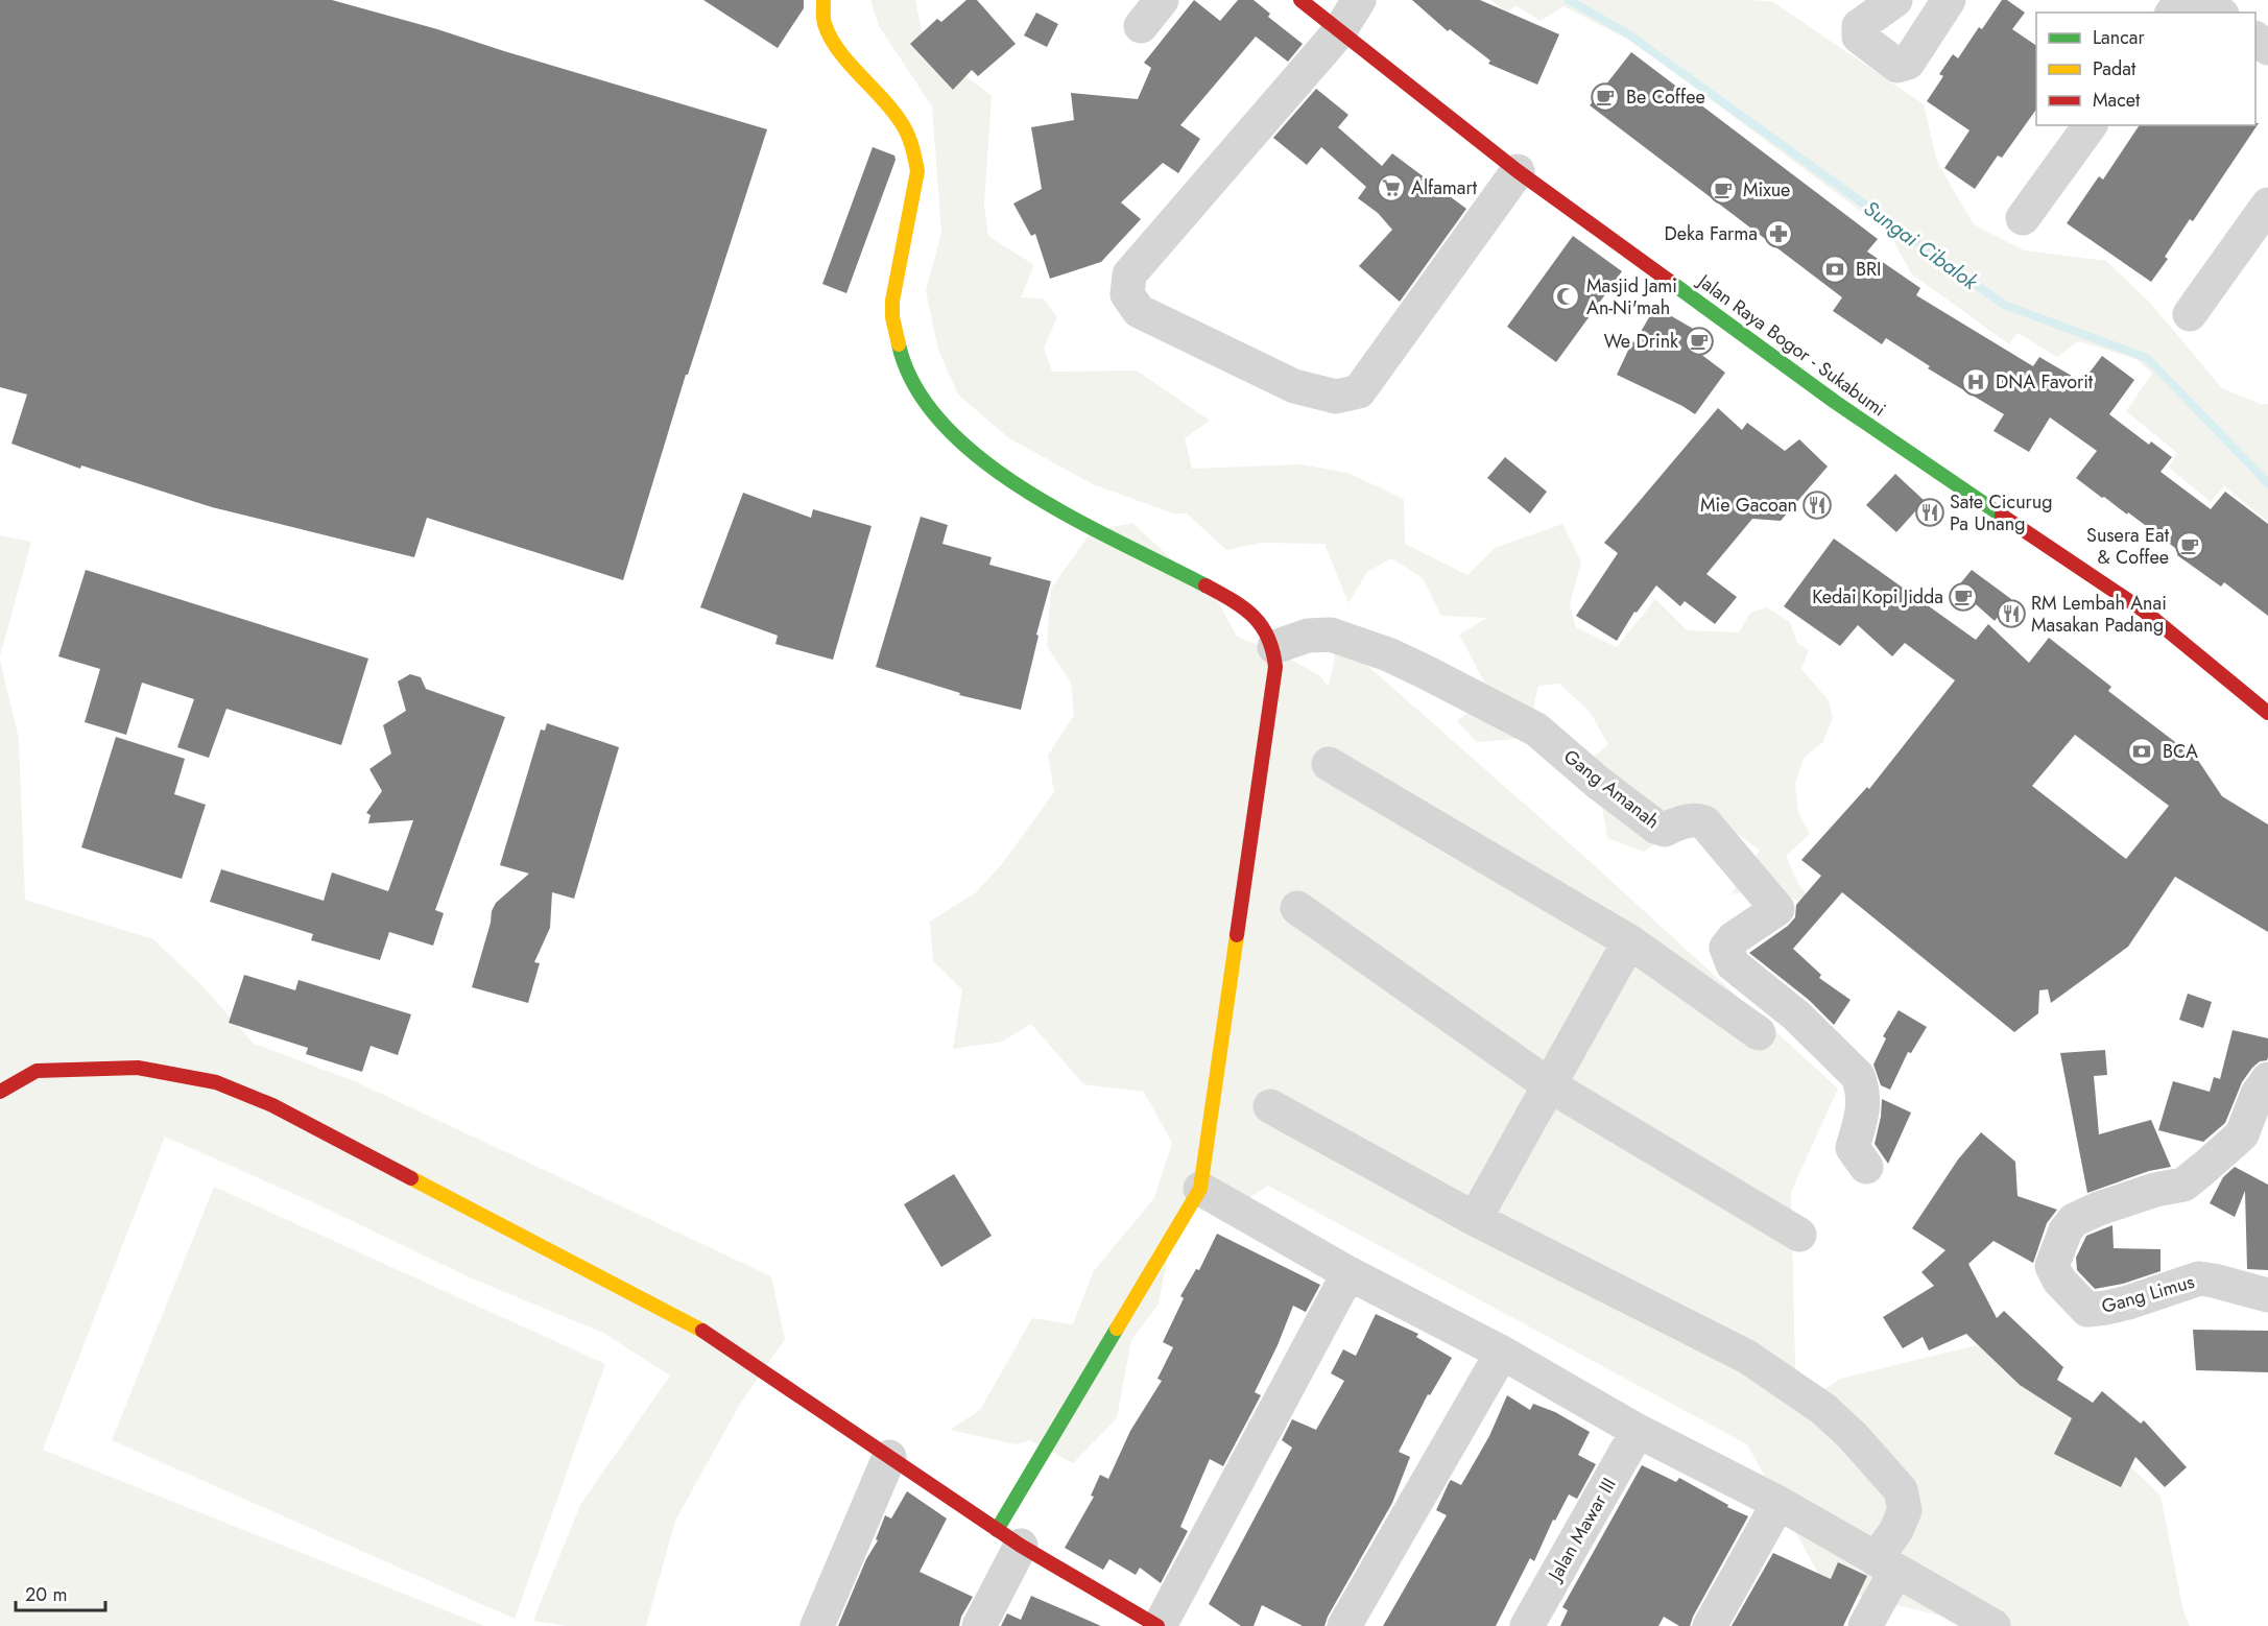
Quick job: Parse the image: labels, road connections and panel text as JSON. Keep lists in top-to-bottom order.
{
  "streets": {
    "main road": ["Jalan Raya Bogor - Sukabumi"],
    "street": ["Gang Amanah", "Gang Limus", "Jalan Mawar III"]
  },
  "water": ["Sungai Cibalok"],
  "places": {
    "cafe": [
      "Be Coffee",
      "Mixue",
      "We Drink",
      "Susera Eat & Coffee",
      "Kedai Kopi Jidda"
    ],
    "supermarket": ["Alfamart"],
    "pharmacy": ["Deka Farma"],
    "bank": ["BRI", "BCA"],
    "mosque": ["Masjid Jami An-Ni'mah"],
    "hospital": ["DNA Favorit"],
    "restaurant": ["Mie Gacoan", "Sate Cicurug Pa Unang", "RM Lembah Anai Masakan Padang"]
  },
  "legend": ["Lancar", "Padat", "Macet"],
  "scale_bar": "20 m"
}
